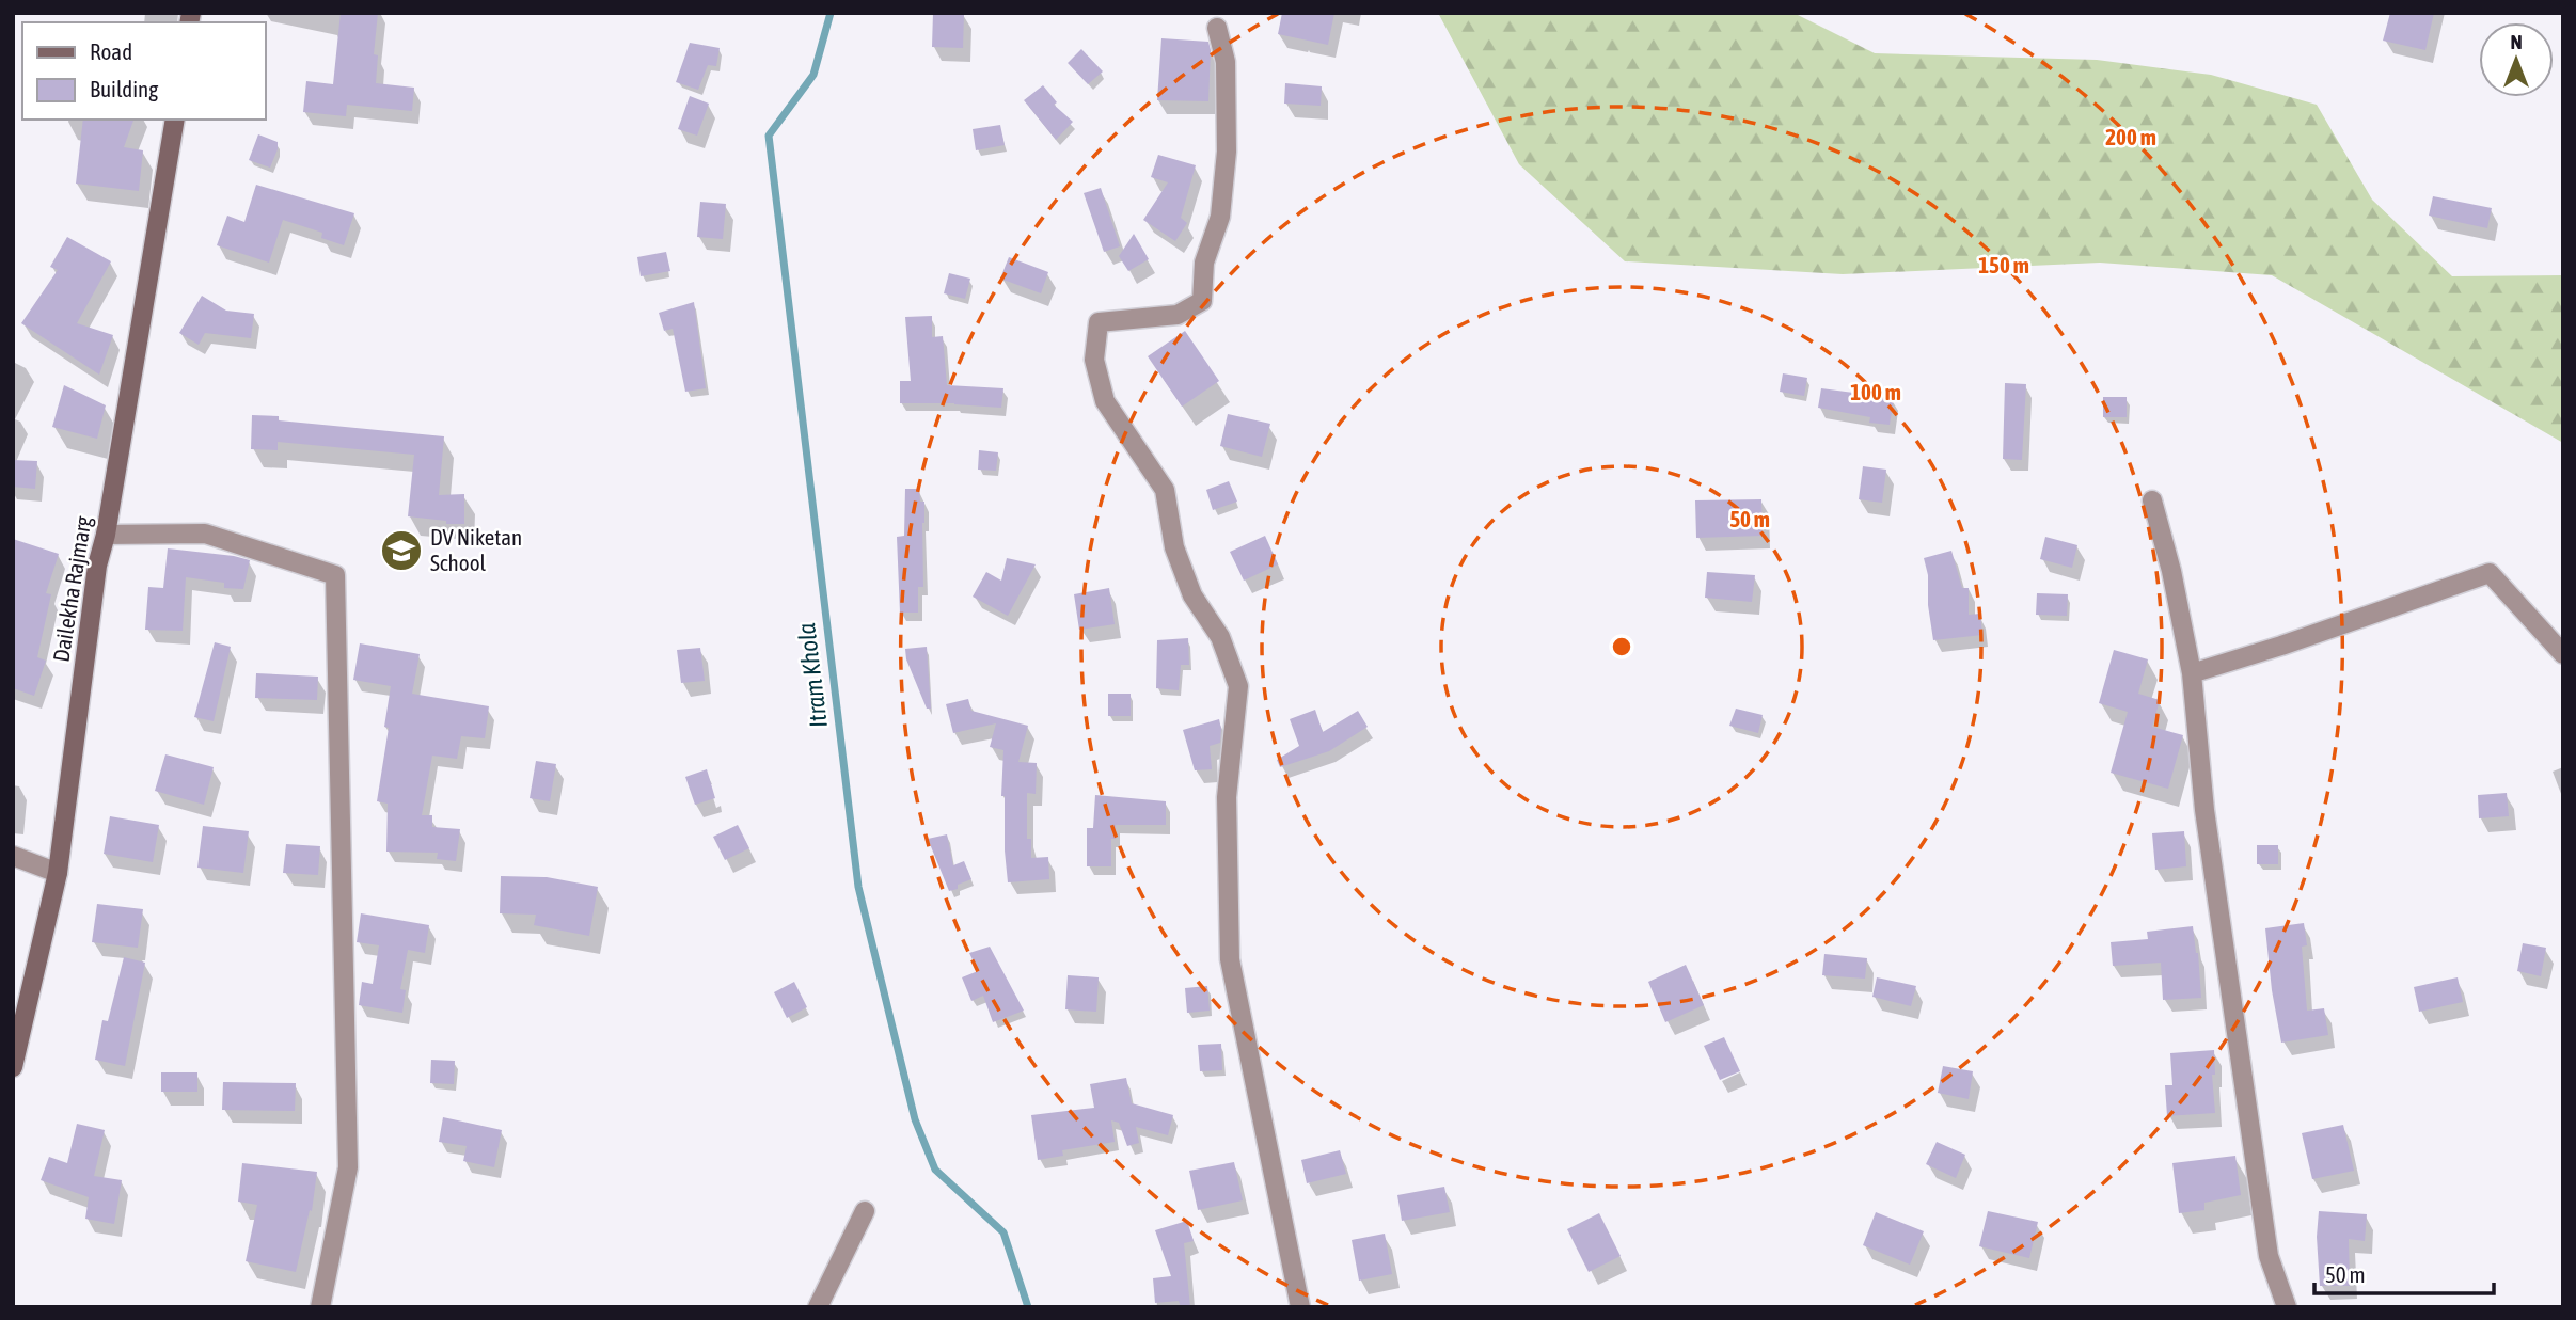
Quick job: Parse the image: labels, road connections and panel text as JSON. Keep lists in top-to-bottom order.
{
  "streets": {
    "main road": ["Dailekha Rajmarg"]
  },
  "water": ["Itram Khola"],
  "places": {
    "school or university": ["DV Niketan School"]
  },
  "legend": ["Road", "Building"],
  "scale_bar": "50 m",
  "north": "top",
  "rings": [
    "200 m",
    "150 m",
    "100 m",
    "50 m"
  ]
}
